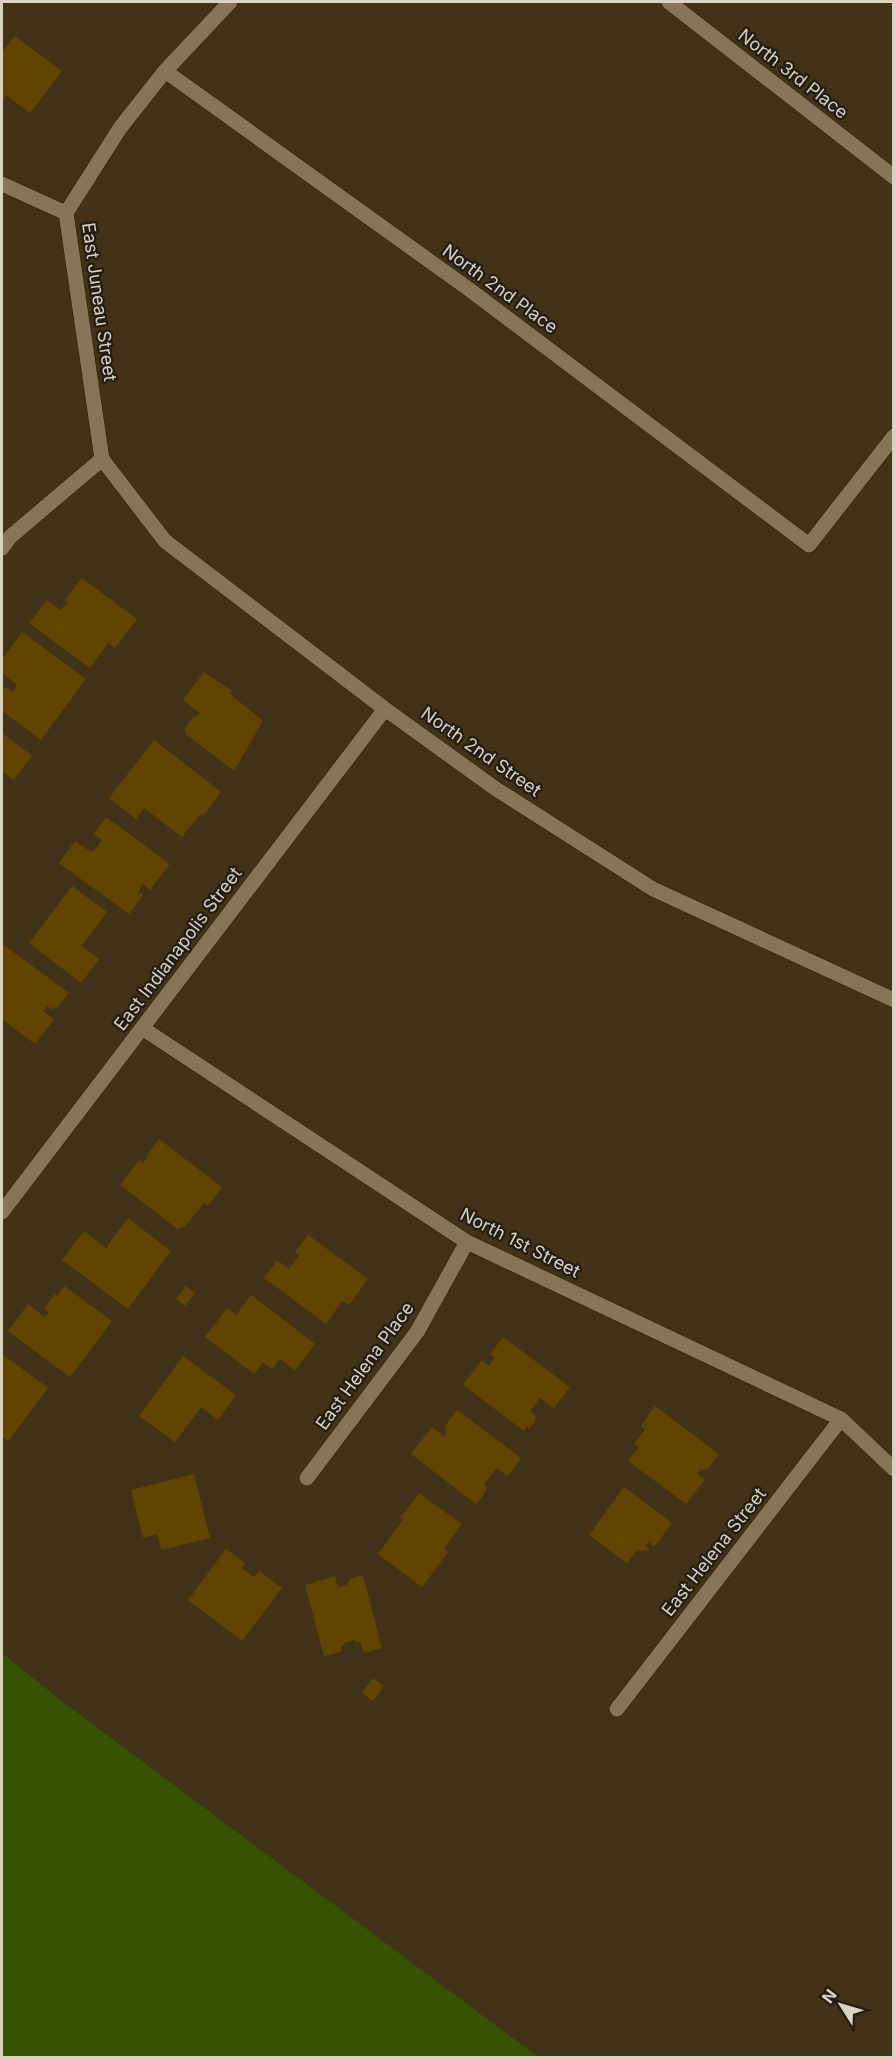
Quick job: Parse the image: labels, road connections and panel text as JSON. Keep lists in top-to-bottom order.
{
  "streets": {
    "street": [
      "North 3rd Place",
      "North 2nd Place",
      "East Juneau Street",
      "North 2nd Street",
      "East Indianapolis Street",
      "North 1st Street",
      "East Helena Place",
      "East Helena Street"
    ]
  },
  "crossings": [
    ["North 2nd Place", "East Juneau Street"],
    ["East Juneau Street", "North 2nd Street"],
    ["North 2nd Street", "East Indianapolis Street"],
    ["East Indianapolis Street", "North 1st Street"],
    ["North 1st Street", "East Helena Place"],
    ["North 1st Street", "East Helena Street"]
  ],
  "north": "top left"
}
